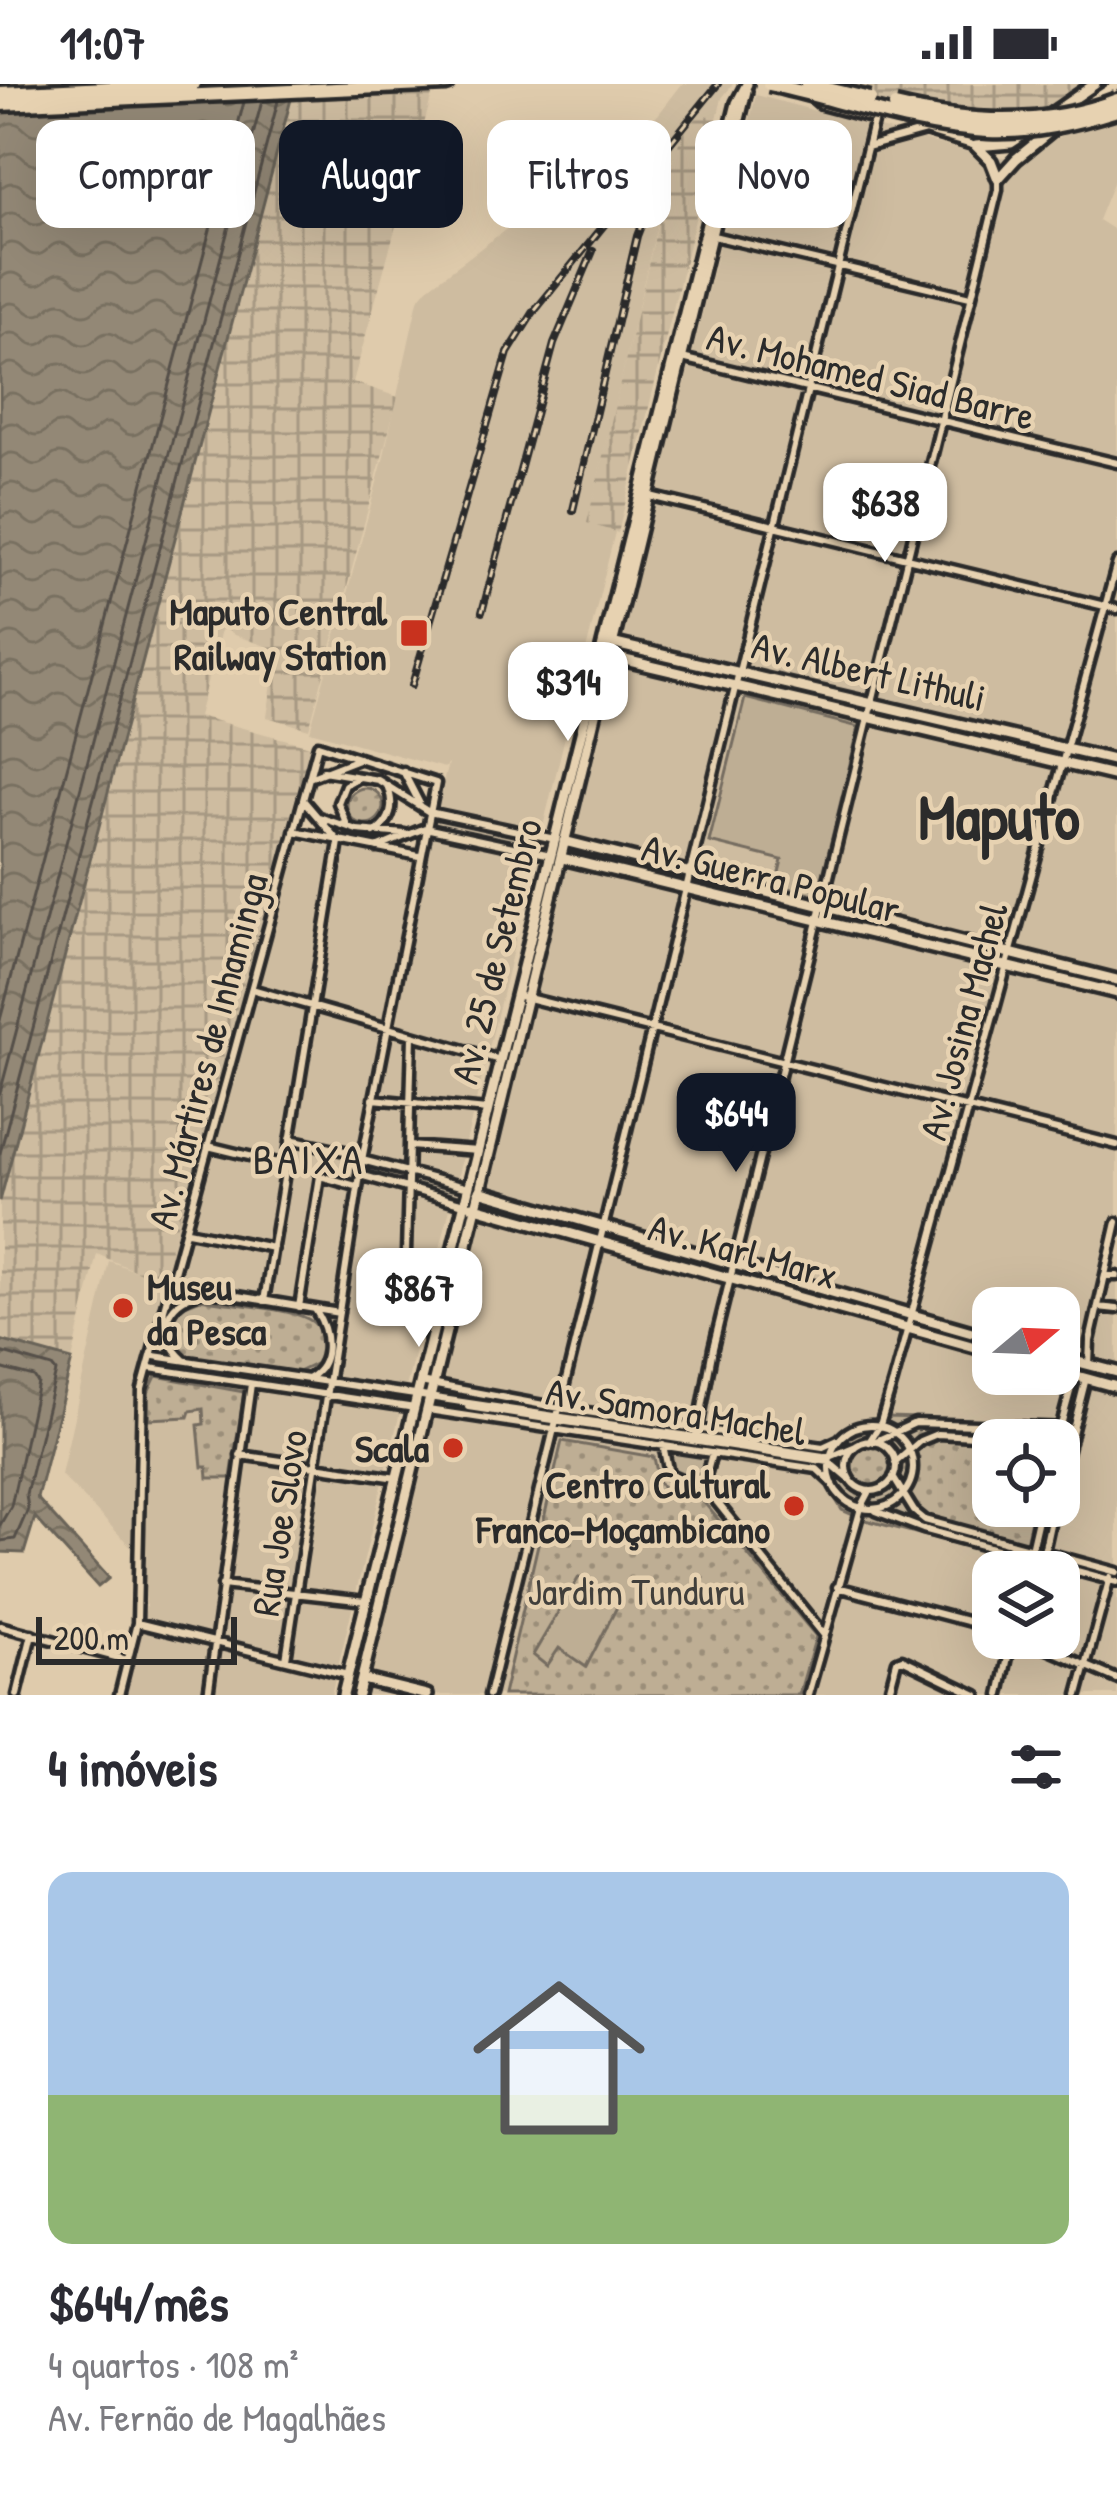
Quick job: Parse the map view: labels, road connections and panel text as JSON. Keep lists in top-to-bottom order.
{
  "streets": {
    "main road": [
      "Av. Albert Lithuli",
      "Av. Guerra Popular",
      "Av. 25 de Setembro",
      "Av. Karl Marx"
    ],
    "street": [
      "Av. Mohamed Siad Barre",
      "Av. Josina Machel",
      "Av. Mártires de Inhaminga",
      "Av. Samora Machel",
      "Rua Joe Slovo"
    ]
  },
  "crossings": [
    ["Av. Mohamed Siad Barre", "Av. 25 de Setembro"],
    ["Av. Albert Lithuli", "Av. 25 de Setembro"],
    ["Av. Albert Lithuli", "Av. Josina Machel"],
    ["Av. Guerra Popular", "Av. 25 de Setembro"],
    ["Av. Guerra Popular", "Av. Josina Machel"],
    ["Av. Guerra Popular", "Rua Joe Slovo"],
    ["Av. 25 de Setembro", "Av. Karl Marx"],
    ["Av. Josina Machel", "Av. Karl Marx"],
    ["Av. Josina Machel", "Av. Samora Machel"]
  ],
  "districts": ["Maputo", "BAIXA"],
  "parks": ["Jardim Tunduru"],
  "places": {
    "transit": ["Maputo Central Railway Station"],
    "other": ["Museu da Pesca", "Scala", "Centro Cultural Franco-Moçambicano"]
  },
  "scale_bar": "200 m",
  "north": "right",
  "page": {
    "status": "11:07",
    "chip": [
      "Comprar",
      "Alugar",
      "Filtros",
      "Novo"
    ],
    "price": [
      "$638",
      "$314",
      "$644",
      "$867"
    ],
    "scale": "200 m",
    "heading": "4 imóveis",
    "list": [
      {
        "name": "$644/mês",
        "note": "4 quartos · 108 m² · Av. Fernão de Magalhães"
      }
    ]
  }
}
